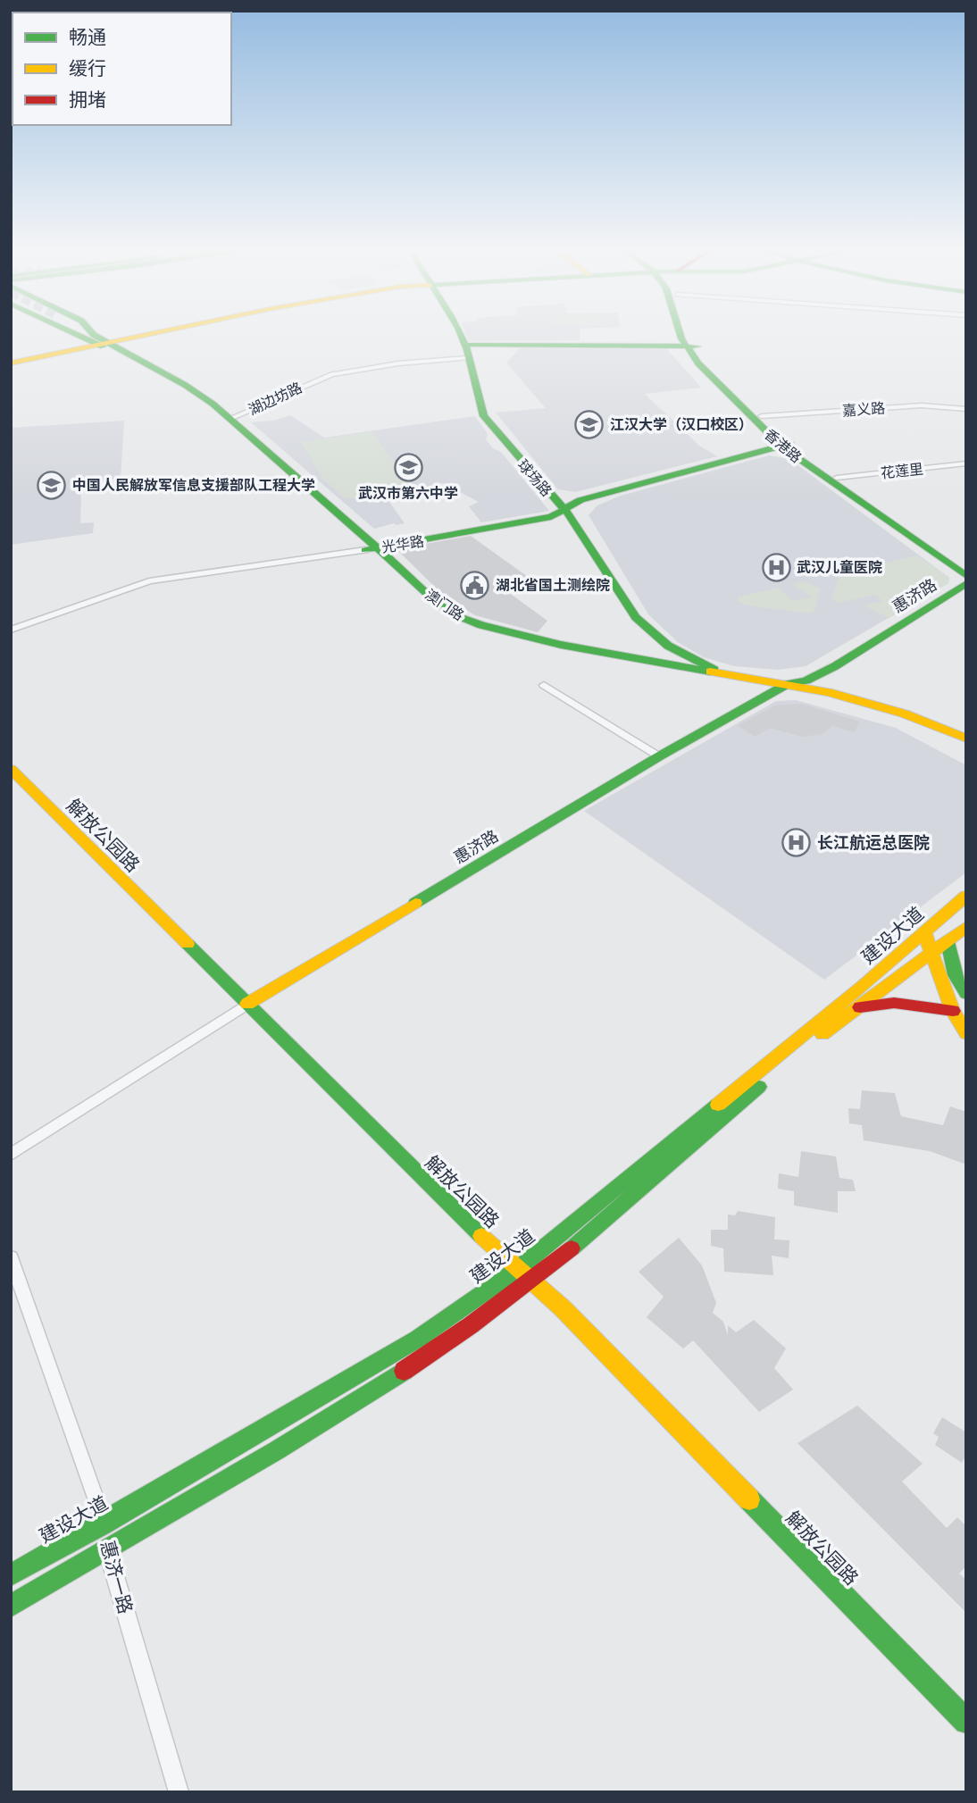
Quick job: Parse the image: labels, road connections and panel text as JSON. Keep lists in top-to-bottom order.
{
  "streets": {
    "main road": [
      "香港路",
      "球场路",
      "光华路",
      "惠济路",
      "澳门路",
      "解放公园路",
      "建设大道"
    ],
    "street": [
      "湖边坊路",
      "嘉义路",
      "花莲里",
      "惠济一路"
    ]
  },
  "crossings": [
    ["湖边坊路", "球场路"],
    ["湖边坊路", "澳门路"],
    ["嘉义路", "香港路"],
    ["香港路", "花莲里"],
    ["香港路", "光华路"],
    ["球场路", "光华路"],
    ["球场路", "澳门路"],
    ["光华路", "澳门路"],
    ["惠济路", "澳门路"],
    ["惠济路", "解放公园路"],
    ["解放公园路", "建设大道"],
    ["建设大道", "惠济一路"]
  ],
  "places": {
    "school or university": ["江汉大学（汉口校区）", "武汉市第六中学", "中国人民解放军信息支援部队工程大学"],
    "hospital": ["武汉儿童医院", "长江航运总医院"],
    "public building": ["湖北省国土测绘院"]
  },
  "legend": ["畅通", "缓行", "拥堵"]
}
